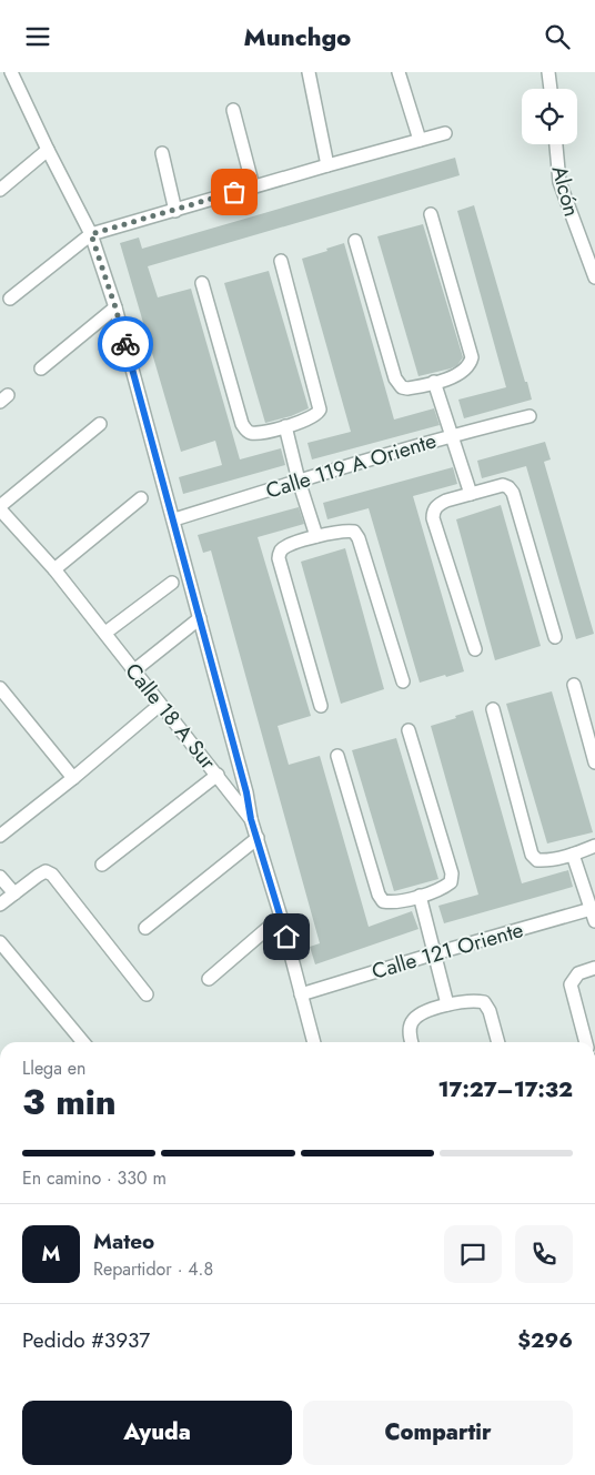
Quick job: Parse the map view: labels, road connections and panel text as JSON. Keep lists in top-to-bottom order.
{
  "streets": {
    "street": [
      "Alcón",
      "Calle 119 A Oriente",
      "Calle 18 A Sur",
      "Calle 121 Oriente"
    ]
  },
  "crossings": [
    ["Calle 18 A Sur", "Calle 121 Oriente"]
  ],
  "page": {
    "header": "Munchgo",
    "heading": ["3 min", "Llega en", "17:27–17:32"],
    "panel": [
      "Mateo",
      "Repartidor · 4.8",
      "Pedido #3937",
      "$296"
    ],
    "bar": "En camino · 330 m",
    "round": "M",
    "buttons": ["Ayuda", "Compartir"]
  }
}
